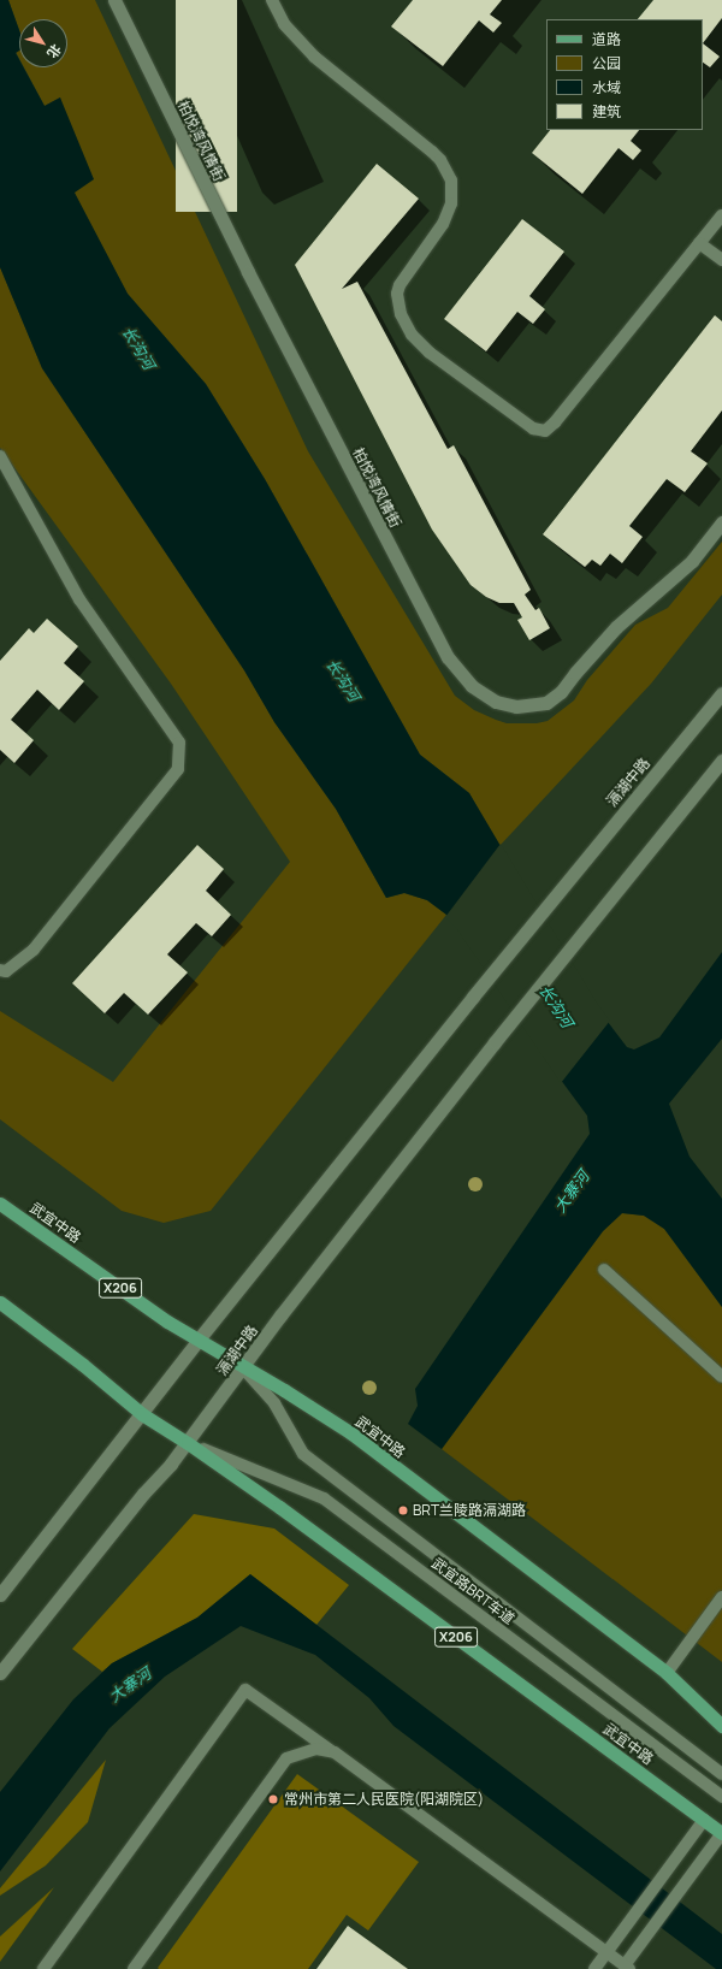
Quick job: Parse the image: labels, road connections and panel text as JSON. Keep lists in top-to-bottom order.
{
  "streets": {
    "main road": [
      "柏悦湾风情街",
      "滆湖中路",
      "武宜中路",
      "X206"
    ],
    "lane": ["武宜路BRT车道"]
  },
  "crossings": [
    ["滆湖中路", "武宜中路"],
    ["滆湖中路", "X206"],
    ["滆湖中路", "武宜路BRT车道"],
    ["武宜中路", "X206"],
    ["武宜中路", "武宜路BRT车道"],
    ["X206", "武宜路BRT车道"]
  ],
  "water": ["长沟河", "大寨河"],
  "places": ["BRT兰陵路滆湖路", "常州市第二人民医院(阳湖院区)"],
  "legend": [
    "道路",
    "公园",
    "水域",
    "建筑"
  ],
  "north": "bottom right"
}
